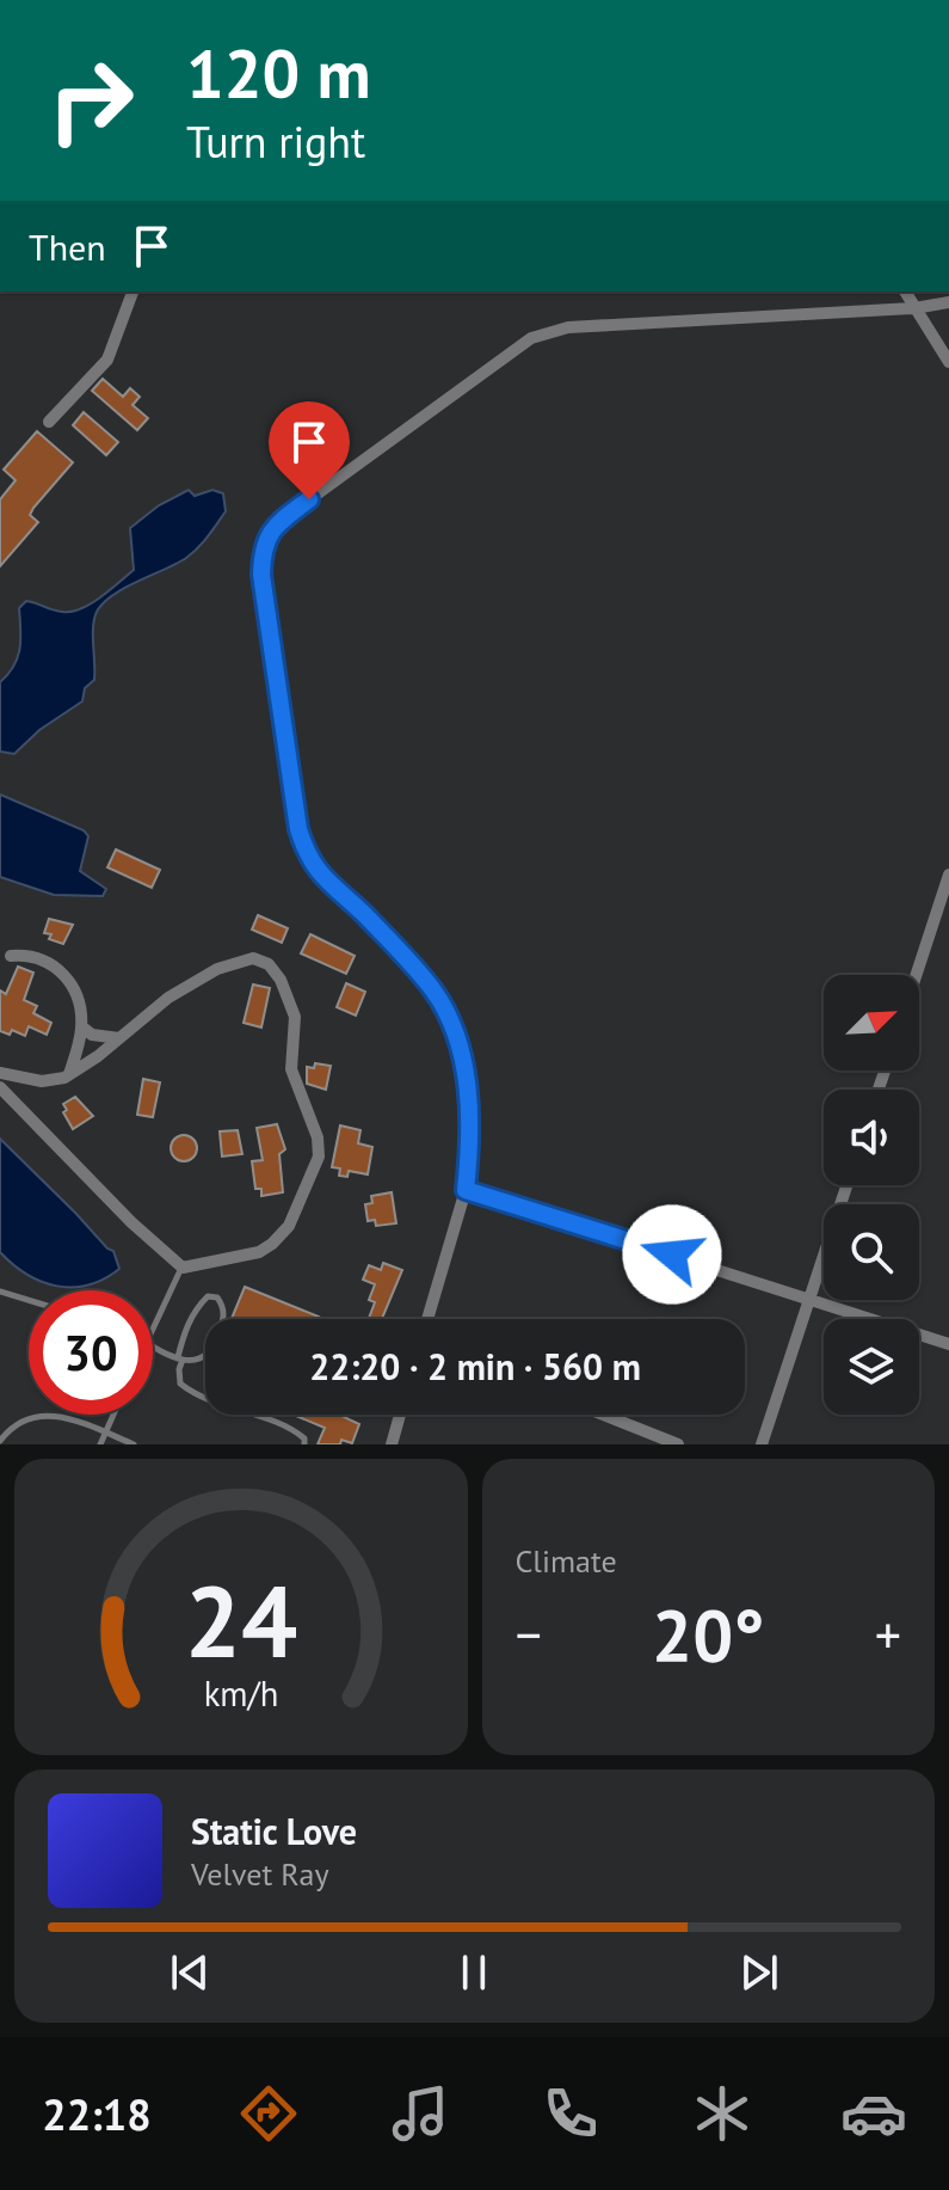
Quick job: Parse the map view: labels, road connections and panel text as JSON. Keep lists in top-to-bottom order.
{
  "north": "top right",
  "page": {
    "turn": ["120 m", "Turn right"],
    "then": "Then",
    "limit": "30",
    "trip": "22:20 · 2 min · 560 m",
    "tile": "Climate",
    "heat": ["−", "20°", "+"],
    "song": ["Static Love", "Velvet Ray"],
    "tabs": "22:18",
    "gauge": ["24", "km/h"]
  }
}
